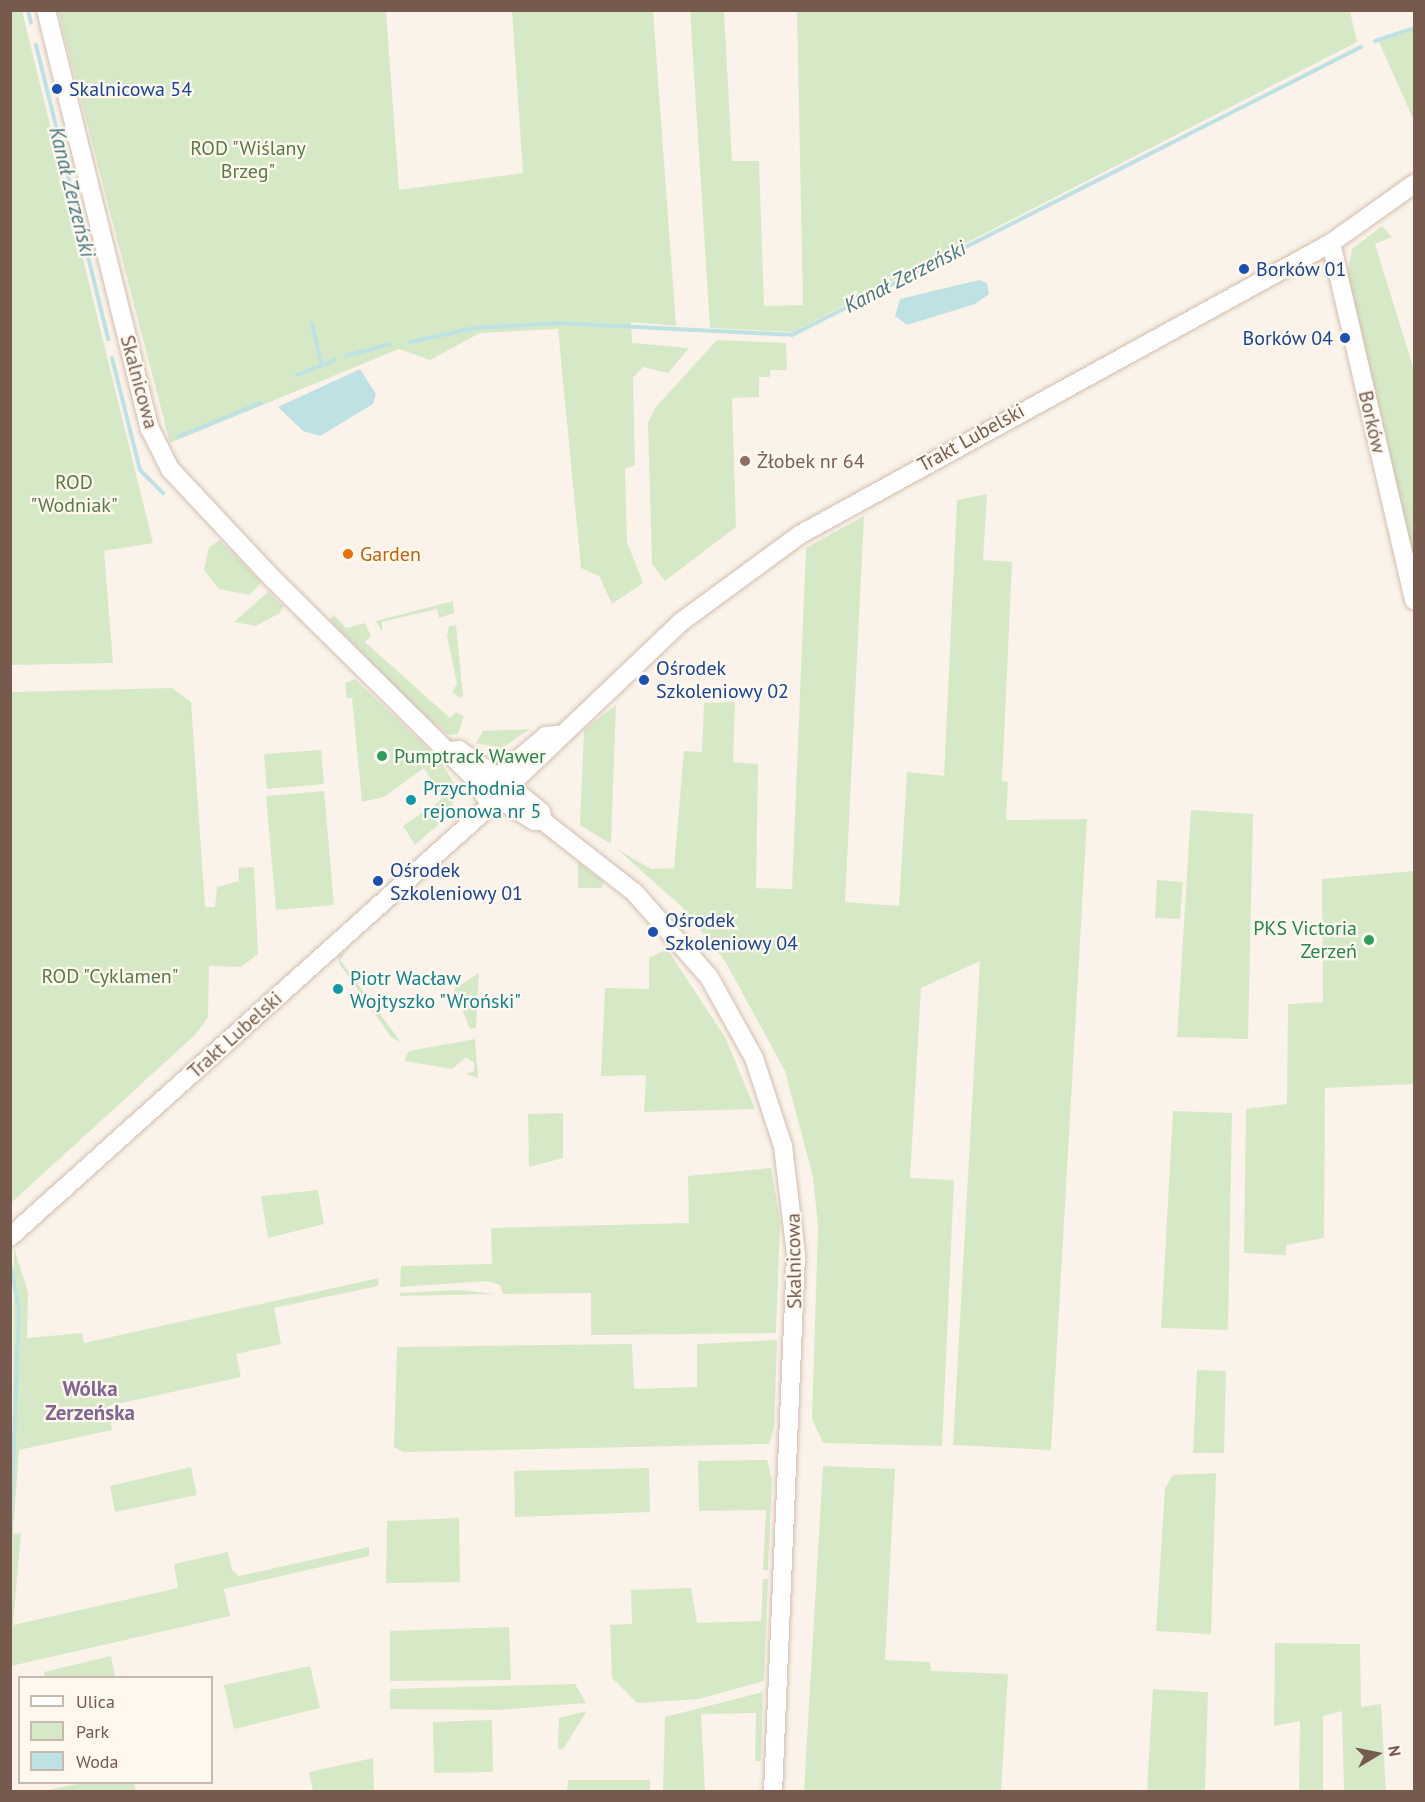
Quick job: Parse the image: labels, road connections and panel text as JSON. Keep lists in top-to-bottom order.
{
  "streets": {
    "street": ["Skalnicowa", "Borków", "Trakt Lubelski"]
  },
  "crossings": [
    ["Skalnicowa", "Trakt Lubelski"],
    ["Borków", "Trakt Lubelski"]
  ],
  "districts": ["Wólka Zerzeńska"],
  "water": ["Kanał Zerzeński"],
  "parks": ["ROD \"Wiślany Brzeg\"", "ROD \"Wodniak\"", "ROD \"Cyklamen\""],
  "places": [
    "Skalnicowa 54",
    "Borków 01",
    "Borków 04",
    "Żłobek nr 64",
    "Garden",
    "Ośrodek Szkoleniowy 02",
    "Pumptrack Wawer",
    "Przychodnia rejonowa nr 5",
    "Ośrodek Szkoleniowy 01",
    "Ośrodek Szkoleniowy 04",
    "PKS Victoria Zerzeń",
    "Piotr Wacław Wojtyszko \"Wroński\""
  ],
  "legend": ["Ulica", "Park", "Woda"],
  "north": "right"
}
